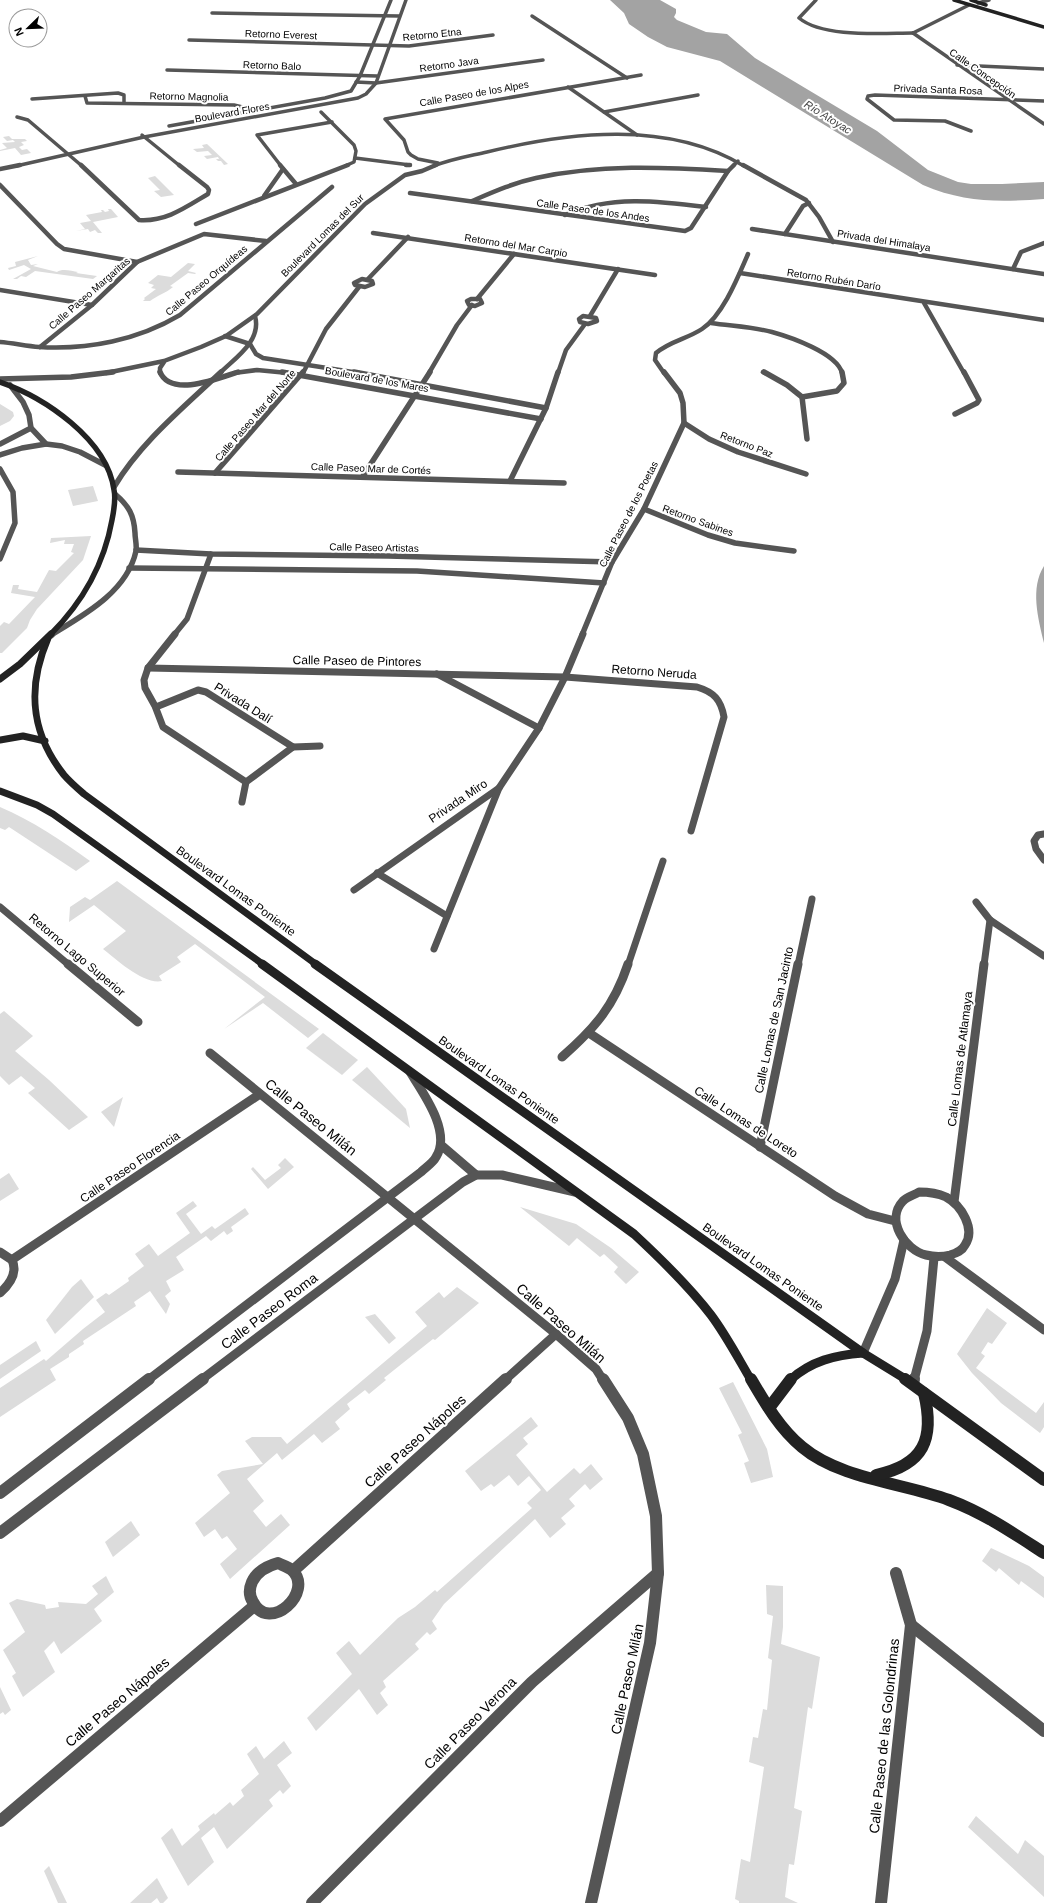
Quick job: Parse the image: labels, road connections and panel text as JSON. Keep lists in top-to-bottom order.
{
  "streets": {
    "street": [
      "Retorno Everest",
      "Retorno Etna",
      "Retorno Java",
      "Retorno Balo",
      "Calle Concepción",
      "Privada Santa Rosa",
      "Calle Paseo de los Alpes",
      "Retorno Magnolia",
      "Boulevard Flores",
      "Calle Paseo de los Andes",
      "Boulevard Lomas del Sur",
      "Privada del Himalaya",
      "Retorno del Mar Carpio",
      "Retorno Rubén Darío",
      "Calle Paseo Orquídeas",
      "Calle Paseo Margaritas",
      "Boulevard de los Mares",
      "Calle Paseo Mar del Norte",
      "Retorno Paz",
      "Calle Paseo Mar de Cortés",
      "Calle Paseo de los Poetas",
      "Retorno Sabines",
      "Calle Paseo Artistas",
      "Calle Paseo de Pintores",
      "Retorno Neruda",
      "Privada Dalí",
      "Privada Miro",
      "Boulevard Lomas Poniente",
      "Retorno Lago Superior",
      "Calle Lomas de San Jacinto",
      "Calle Lomas de Atlamaya",
      "Calle Paseo Milán",
      "Calle Lomas de Loreto",
      "Calle Paseo Florencia",
      "Calle Paseo Roma",
      "Calle Paseo Nápoles",
      "Calle Paseo Verona",
      "Calle Paseo de las Golondrinas"
    ]
  },
  "crossings": [
    ["Retorno Everest", "Retorno Etna"],
    ["Retorno Everest", "Boulevard Flores"],
    ["Retorno Etna", "Boulevard Flores"],
    ["Retorno Java", "Boulevard Flores"],
    ["Retorno Balo", "Boulevard Flores"],
    ["Calle Concepción", "Privada Santa Rosa"],
    ["Calle Paseo de los Alpes", "Boulevard Lomas del Sur"],
    ["Retorno Magnolia", "Boulevard Flores"],
    ["Boulevard Lomas del Sur", "Boulevard de los Mares"],
    ["Retorno del Mar Carpio", "Calle Paseo Mar del Norte"],
    ["Retorno Rubén Darío", "Calle Paseo de los Poetas"],
    ["Calle Paseo Orquídeas", "Calle Paseo Margaritas"],
    ["Boulevard de los Mares", "Calle Paseo Mar del Norte"],
    ["Calle Paseo Mar del Norte", "Calle Paseo Mar de Cortés"],
    ["Retorno Paz", "Calle Paseo de los Poetas"],
    ["Calle Paseo de los Poetas", "Retorno Sabines"],
    ["Calle Paseo de los Poetas", "Calle Paseo Artistas"],
    ["Calle Paseo de los Poetas", "Calle Paseo de Pintores"],
    ["Calle Paseo de los Poetas", "Retorno Neruda"],
    ["Calle Paseo de los Poetas", "Privada Miro"],
    ["Calle Paseo de Pintores", "Retorno Neruda"],
    ["Calle Lomas de San Jacinto", "Calle Lomas de Loreto"],
    ["Calle Lomas de Atlamaya", "Calle Lomas de Loreto"],
    ["Calle Paseo Milán", "Calle Paseo Florencia"],
    ["Calle Paseo Milán", "Calle Paseo Roma"],
    ["Calle Paseo Milán", "Calle Paseo Nápoles"],
    ["Calle Paseo Milán", "Calle Paseo Verona"]
  ],
  "water": ["Río Atoyac"],
  "north": "bottom left"
}
